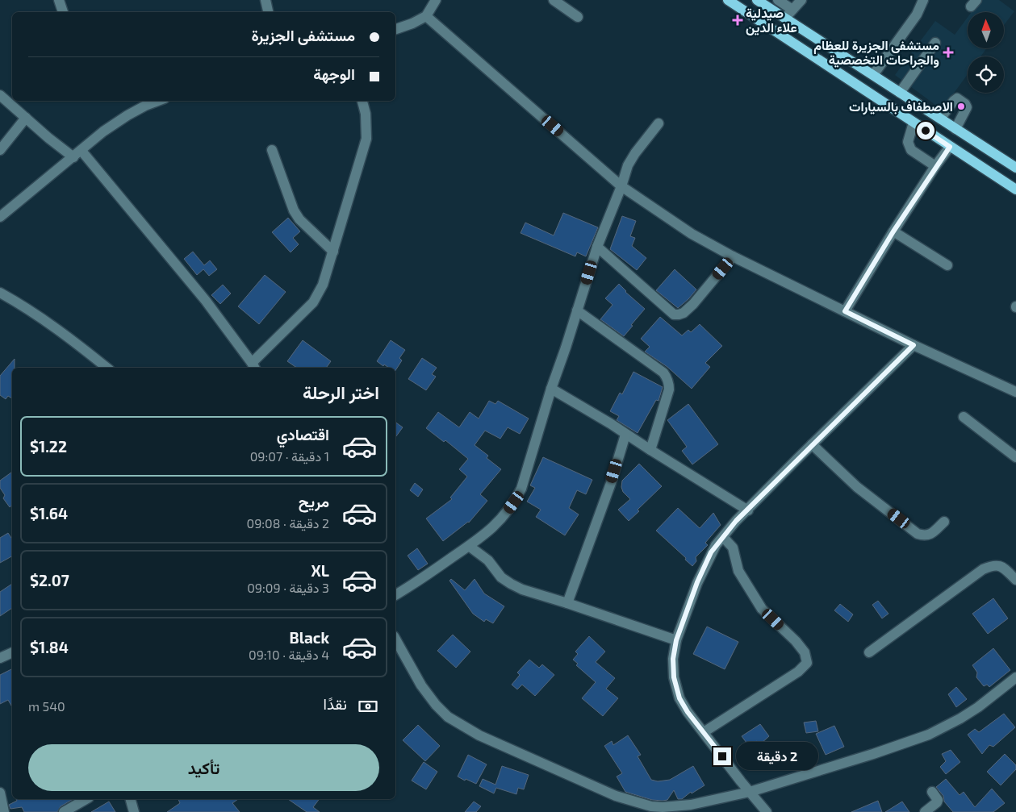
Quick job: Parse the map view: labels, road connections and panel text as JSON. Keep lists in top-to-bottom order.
{
  "places": {
    "health": ["صيدلية علاء الدين", "مستشفى الجزيرة للعظام والجراحات التخصصية"],
    "other": ["الاصطفاف بالسيارات"]
  },
  "north": "top",
  "page": {
    "banner": ["مستشفى الجزيرة", "الوجهة"],
    "heading": "اختر الرحلة",
    "list": [
      {
        "name": "اقتصادي",
        "note": "1 دقيقة · 09:07",
        "value": "$1.22"
      },
      {
        "name": "مريح",
        "note": "2 دقيقة · 09:08",
        "value": "$1.64"
      },
      {
        "name": "XL",
        "note": "3 دقيقة · 09:09",
        "value": "$2.07"
      },
      {
        "name": "Black",
        "note": "4 دقيقة · 09:10",
        "value": "$1.84"
      }
    ],
    "pay": ["نقدًا", "540 m"],
    "buttons": "تأكيد",
    "bubble": "2 دقيقة"
  }
}
